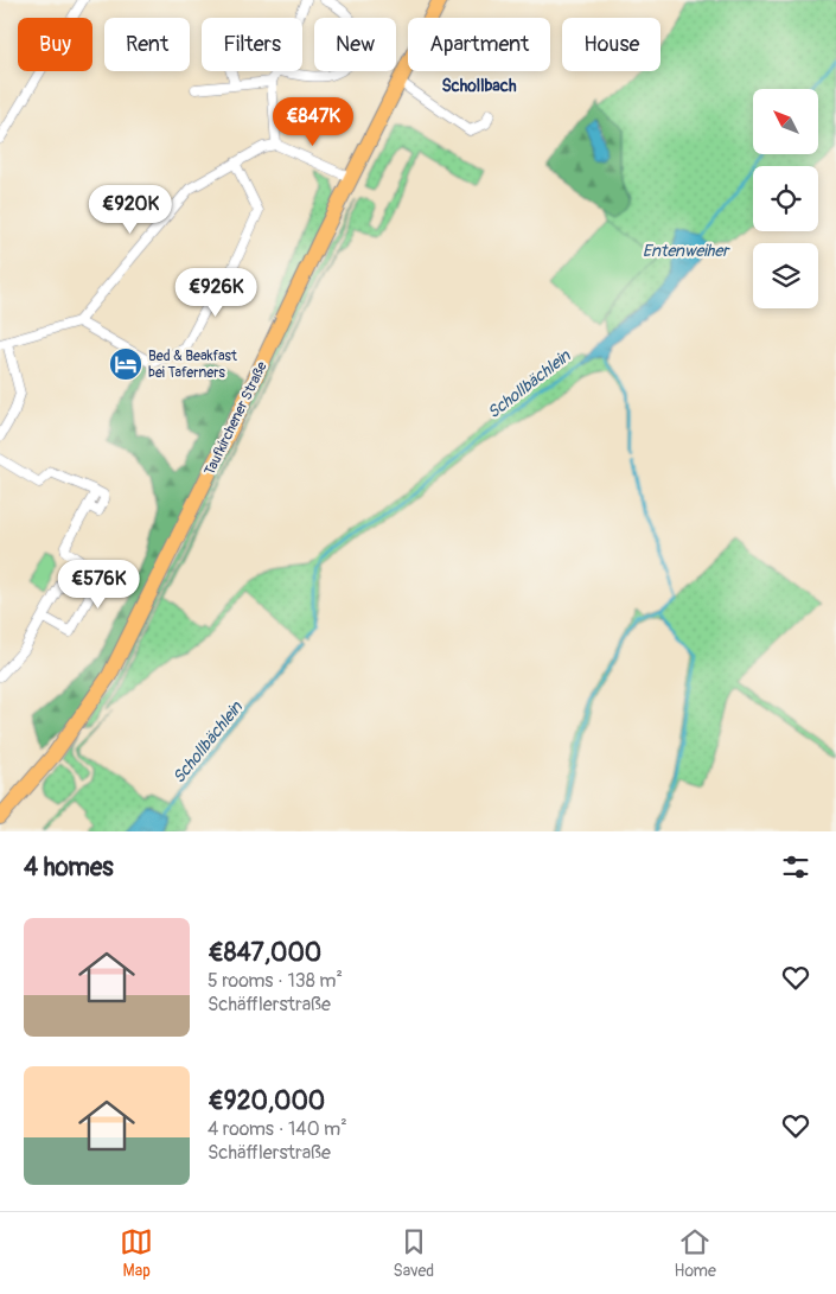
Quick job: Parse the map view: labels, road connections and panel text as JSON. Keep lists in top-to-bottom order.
{
  "streets": {
    "main road": ["Taufkirchener Straße"]
  },
  "districts": ["Schollbach"],
  "water": ["Entenweiher", "Schollbächlein"],
  "places": {
    "hotel": ["Bed & Beakfast bei Taferners"]
  },
  "north": "top left",
  "page": {
    "chip": [
      "Buy",
      "Rent",
      "Filters",
      "New",
      "Apartment",
      "House"
    ],
    "price": [
      "€847K",
      "€920K",
      "€926K",
      "€576K"
    ],
    "heading": "4 homes",
    "list": [
      {
        "name": "€847,000",
        "note": "5 rooms · 138 m² · Schäfflerstraße"
      },
      {
        "name": "€920,000",
        "note": "4 rooms · 140 m² · Schäfflerstraße"
      }
    ],
    "tabs": ["Map", "Saved", "Home"]
  }
}
